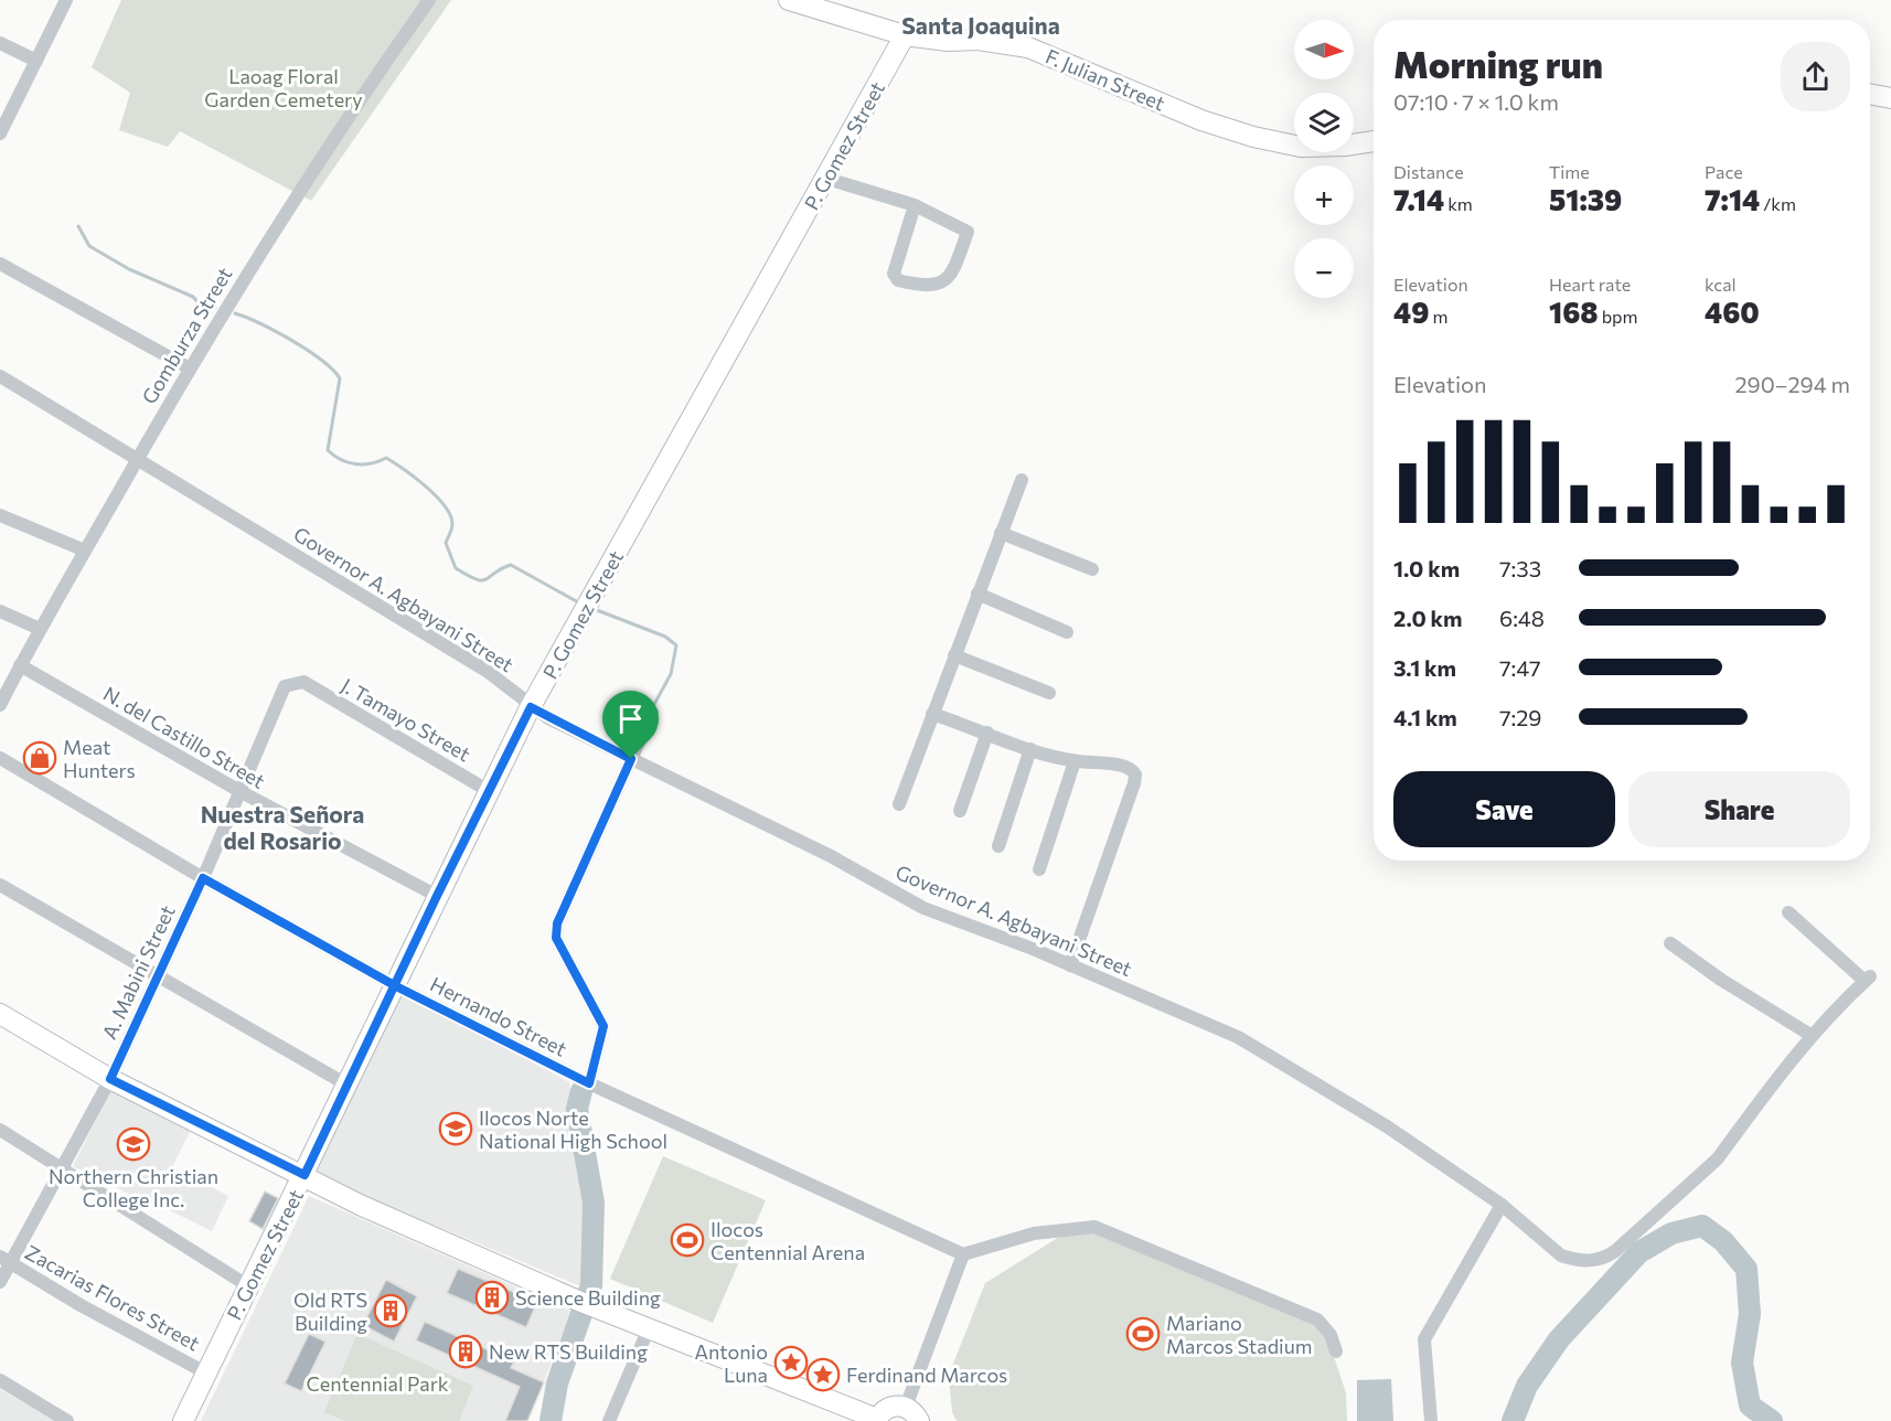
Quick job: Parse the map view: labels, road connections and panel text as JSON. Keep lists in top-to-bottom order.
{
  "streets": {
    "main road": ["F. Julian Street", "P. Gomez Street"],
    "street": [
      "Gomburza Street",
      "Governor A. Agbayani Street",
      "J. Tamayo Street",
      "N. del Castillo Street",
      "A. Mabini Street",
      "Hernando Street",
      "Zacarias Flores Street"
    ]
  },
  "crossings": [
    ["F. Julian Street", "P. Gomez Street"],
    ["P. Gomez Street", "Governor A. Agbayani Street"],
    ["P. Gomez Street", "J. Tamayo Street"],
    ["P. Gomez Street", "N. del Castillo Street"],
    ["P. Gomez Street", "Hernando Street"],
    ["P. Gomez Street", "Zacarias Flores Street"],
    ["Gomburza Street", "Governor A. Agbayani Street"],
    ["Gomburza Street", "N. del Castillo Street"],
    ["J. Tamayo Street", "A. Mabini Street"],
    ["N. del Castillo Street", "A. Mabini Street"],
    ["A. Mabini Street", "Hernando Street"],
    ["A. Mabini Street", "Zacarias Flores Street"]
  ],
  "districts": ["Santa Joaquina", "Nuestra Señora del Rosario"],
  "parks": ["Laoag Floral Garden Cemetery", "Centennial Park"],
  "places": {
    "shop": ["Meat Hunters"],
    "school or university": ["Ilocos Norte National High School", "Northern Christian College Inc."],
    "sports": ["Ilocos Centennial Arena", "Mariano Marcos Stadium"],
    "building": ["Science Building", "Old RTS Building", "New RTS Building"],
    "place": ["Antonio Luna", "Ferdinand Marcos"]
  },
  "north": "right",
  "page": {
    "map_buttons": ["+", "−"],
    "heading": ["Morning run", "07:10 · 7 × 1.0 km"],
    "stats": [
      ["Distance", "7.14 km"],
      ["Time", "51:39"],
      ["Pace", "7:14 /km"],
      ["Elevation", "49 m"],
      ["Heart rate", "168 bpm"],
      ["kcal", "460"]
    ],
    "chart": ["Elevation", "290–294 m"],
    "list": [
      {
        "name": "1.0 km",
        "note": "7:33"
      },
      {
        "name": "2.0 km",
        "note": "6:48"
      },
      {
        "name": "3.1 km",
        "note": "7:47"
      },
      {
        "name": "4.1 km",
        "note": "7:29"
      }
    ],
    "buttons": ["Save", "Share"]
  }
}
